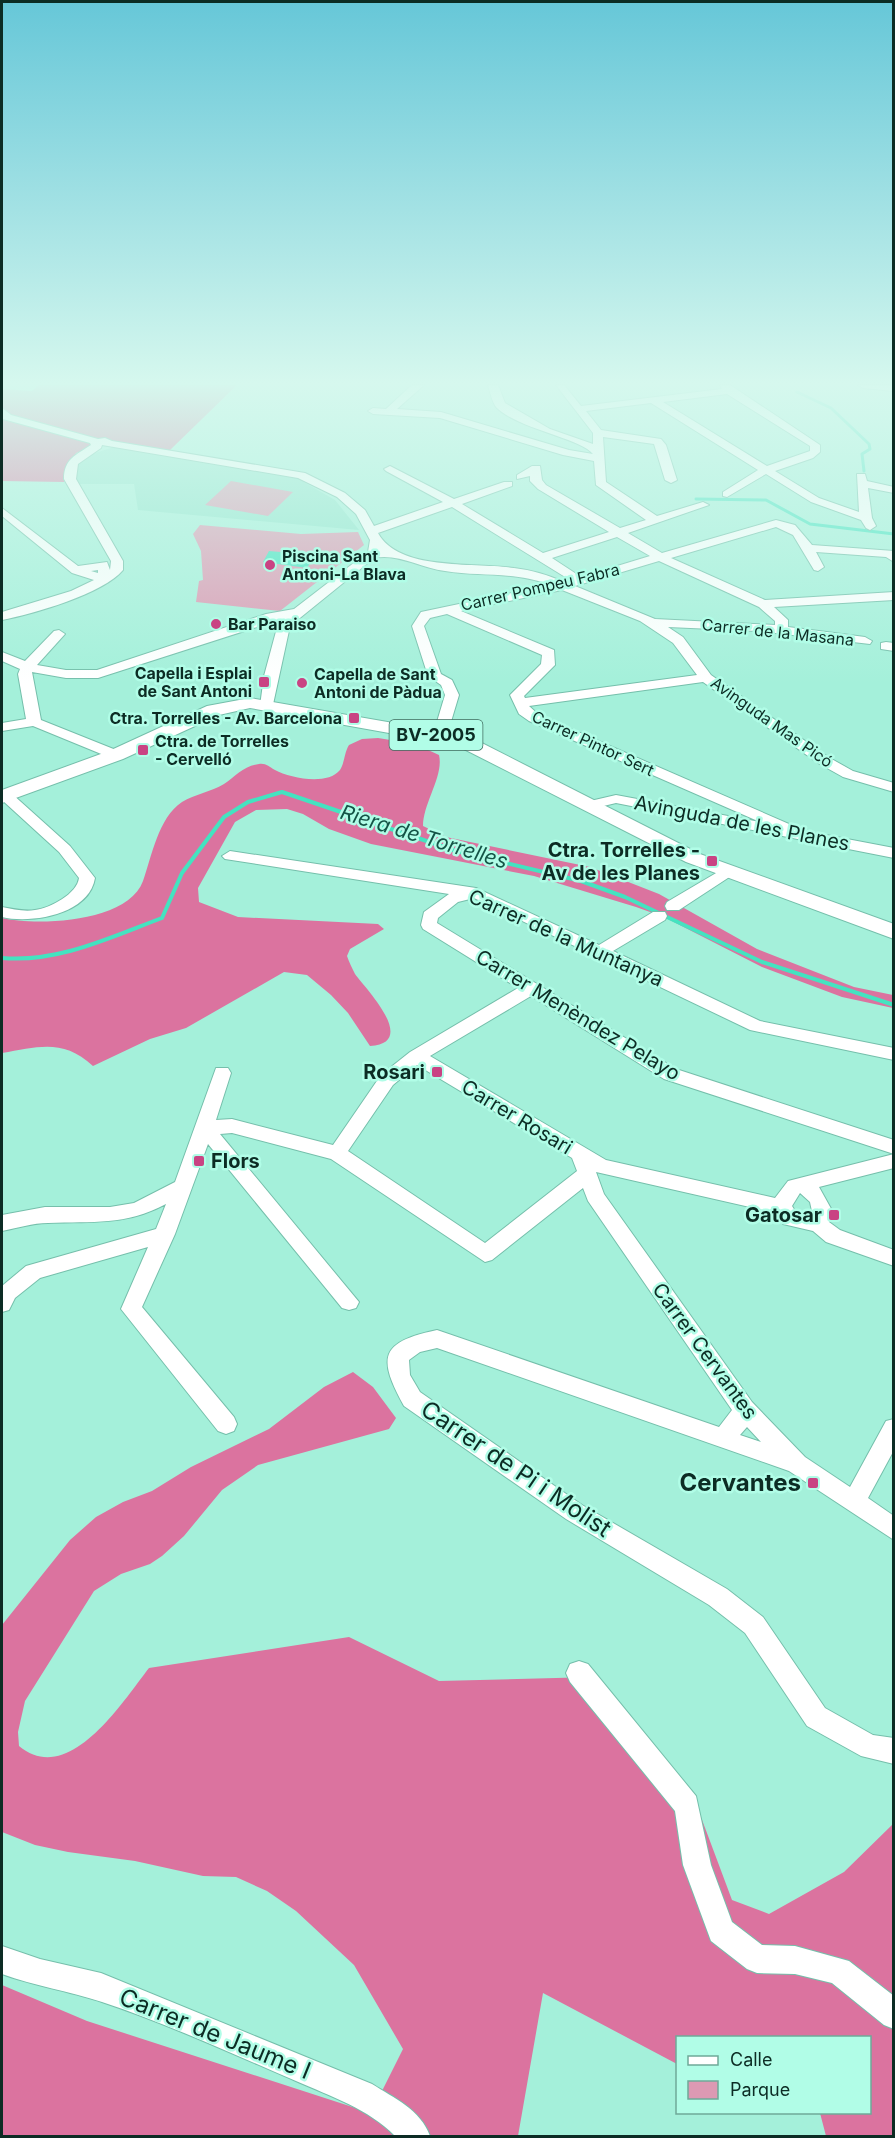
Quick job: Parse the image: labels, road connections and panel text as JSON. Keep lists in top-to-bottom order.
{
  "streets": {
    "main road": ["BV-2005"],
    "street": [
      "Carrer Pompeu Fabra",
      "Carrer de la Masana",
      "Avinguda Mas Picó",
      "Carrer Pintor Sert",
      "Avinguda de les Planes",
      "Carrer de la Muntanya",
      "Carrer Menèndez Pelayo",
      "Carrer Rosari",
      "Carrer Cervantes",
      "Carrer de Pi i Molist",
      "Carrer de Jaume I"
    ]
  },
  "crossings": [
    ["Carrer Pompeu Fabra", "Avinguda Mas Picó"],
    ["Carrer Pompeu Fabra", "BV-2005"],
    ["Carrer Pompeu Fabra", "Carrer Pintor Sert"],
    ["Carrer de la Masana", "Avinguda Mas Picó"],
    ["BV-2005", "Avinguda de les Planes"],
    ["Carrer Pintor Sert", "Avinguda de les Planes"],
    ["Carrer de la Muntanya", "Carrer Menèndez Pelayo"],
    ["Carrer Rosari", "Carrer Cervantes"],
    ["Carrer Cervantes", "Carrer de Pi i Molist"]
  ],
  "water": ["Riera de Torrelles"],
  "places": {
    "other": ["Piscina Sant Antoni-La Blava", "Bar Paraiso", "Capella de Sant Antoni de Pàdua"],
    "transit": [
      "Capella i Esplai de Sant Antoni",
      "Ctra. Torrelles - Av. Barcelona",
      "Ctra. de Torrelles - Cervelló",
      "Ctra. Torrelles - Av de les Planes",
      "Rosari",
      "Flors",
      "Gatosar",
      "Cervantes"
    ]
  },
  "legend": ["Calle", "Parque"]
}
